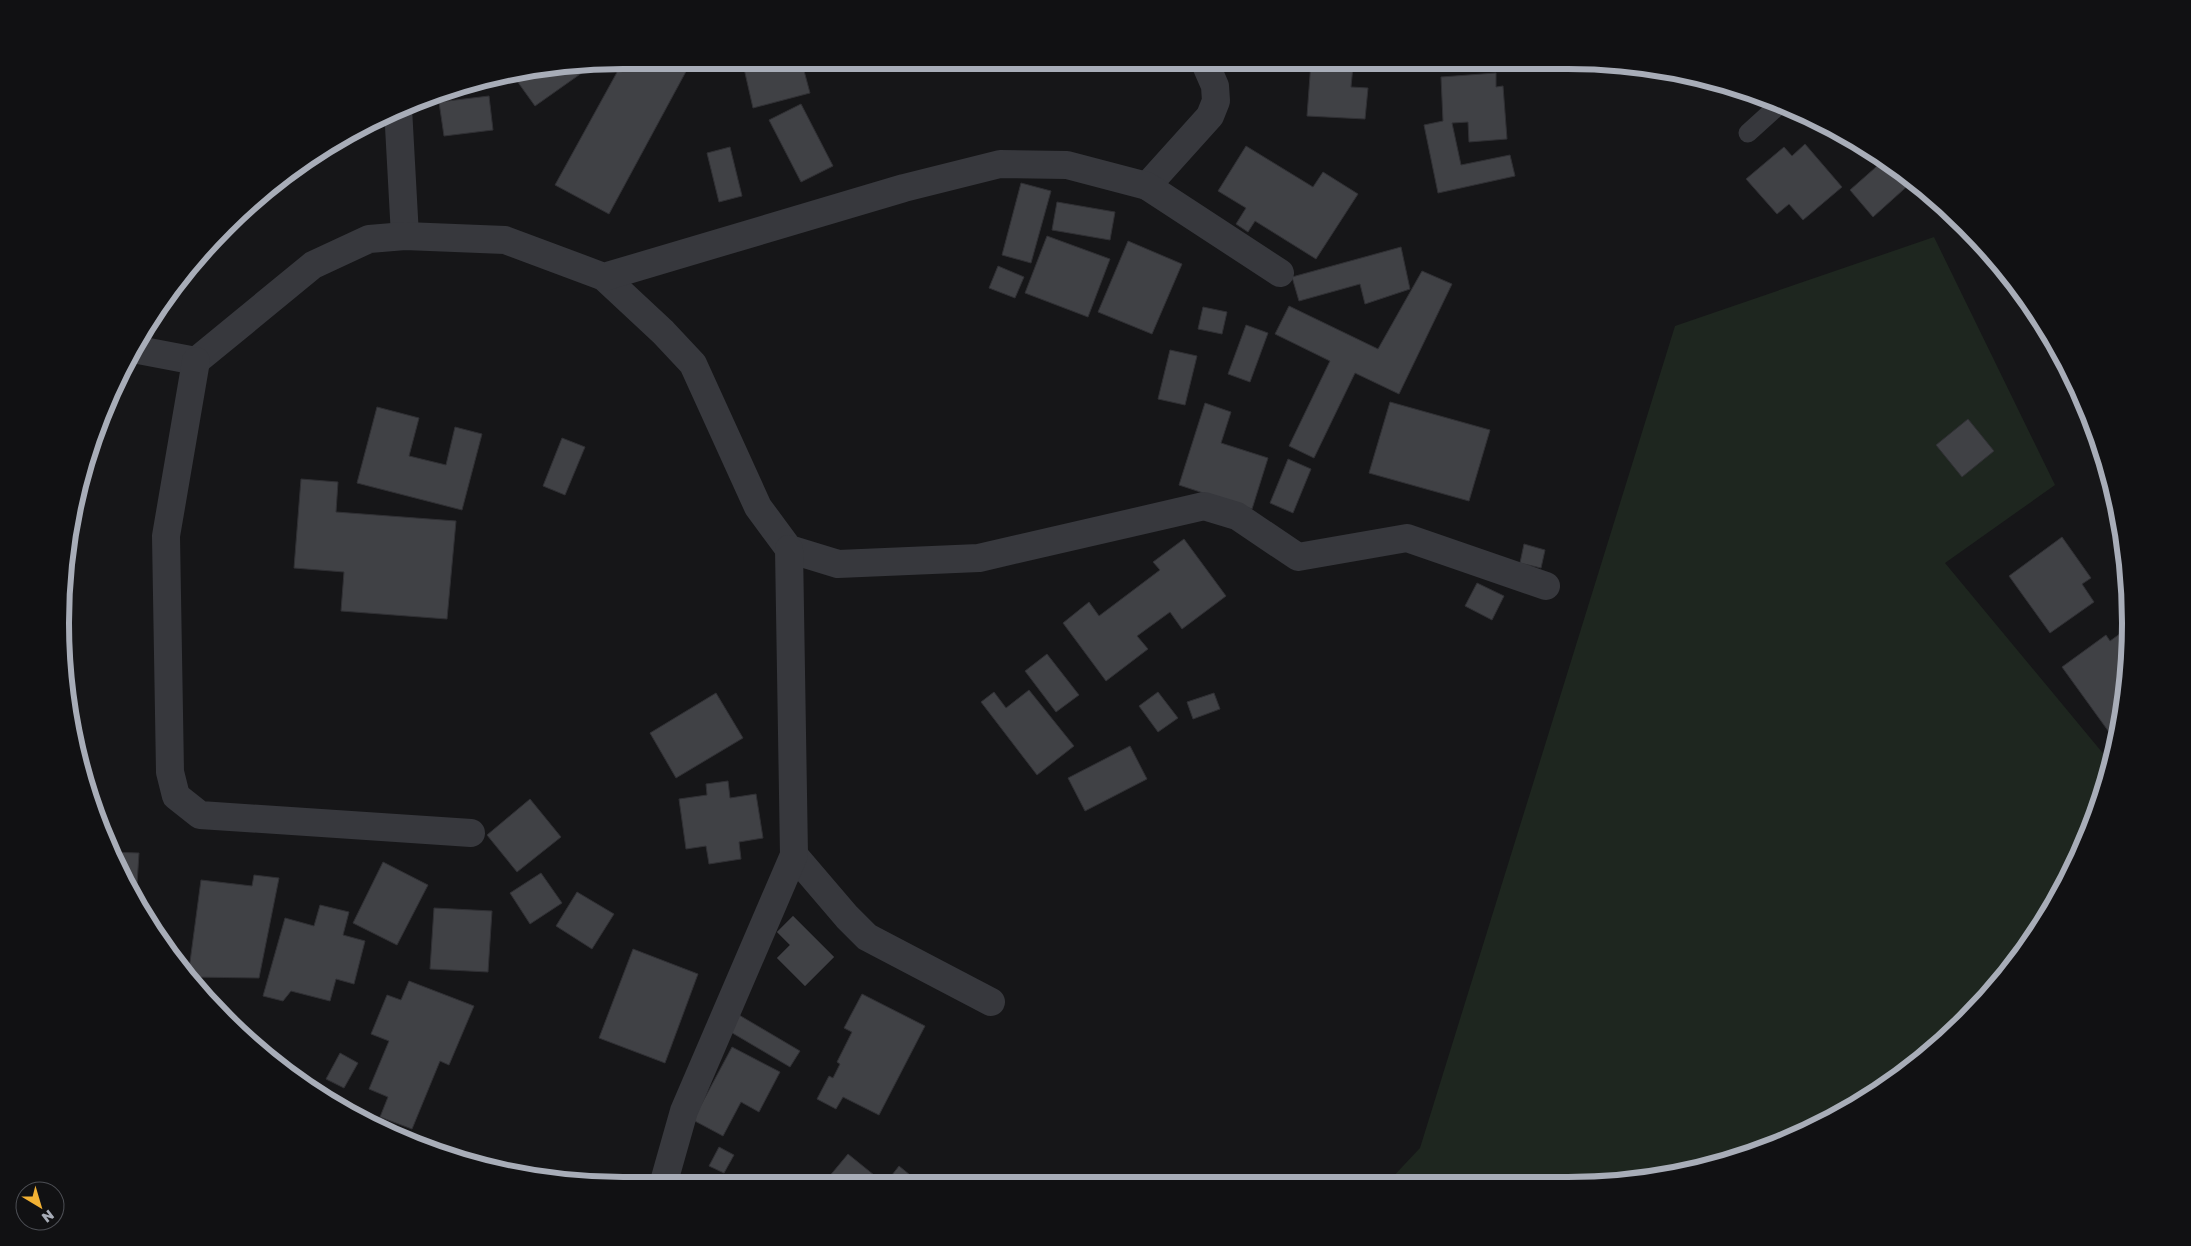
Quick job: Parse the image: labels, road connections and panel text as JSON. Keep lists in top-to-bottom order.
{
  "north": "bottom right"
}
